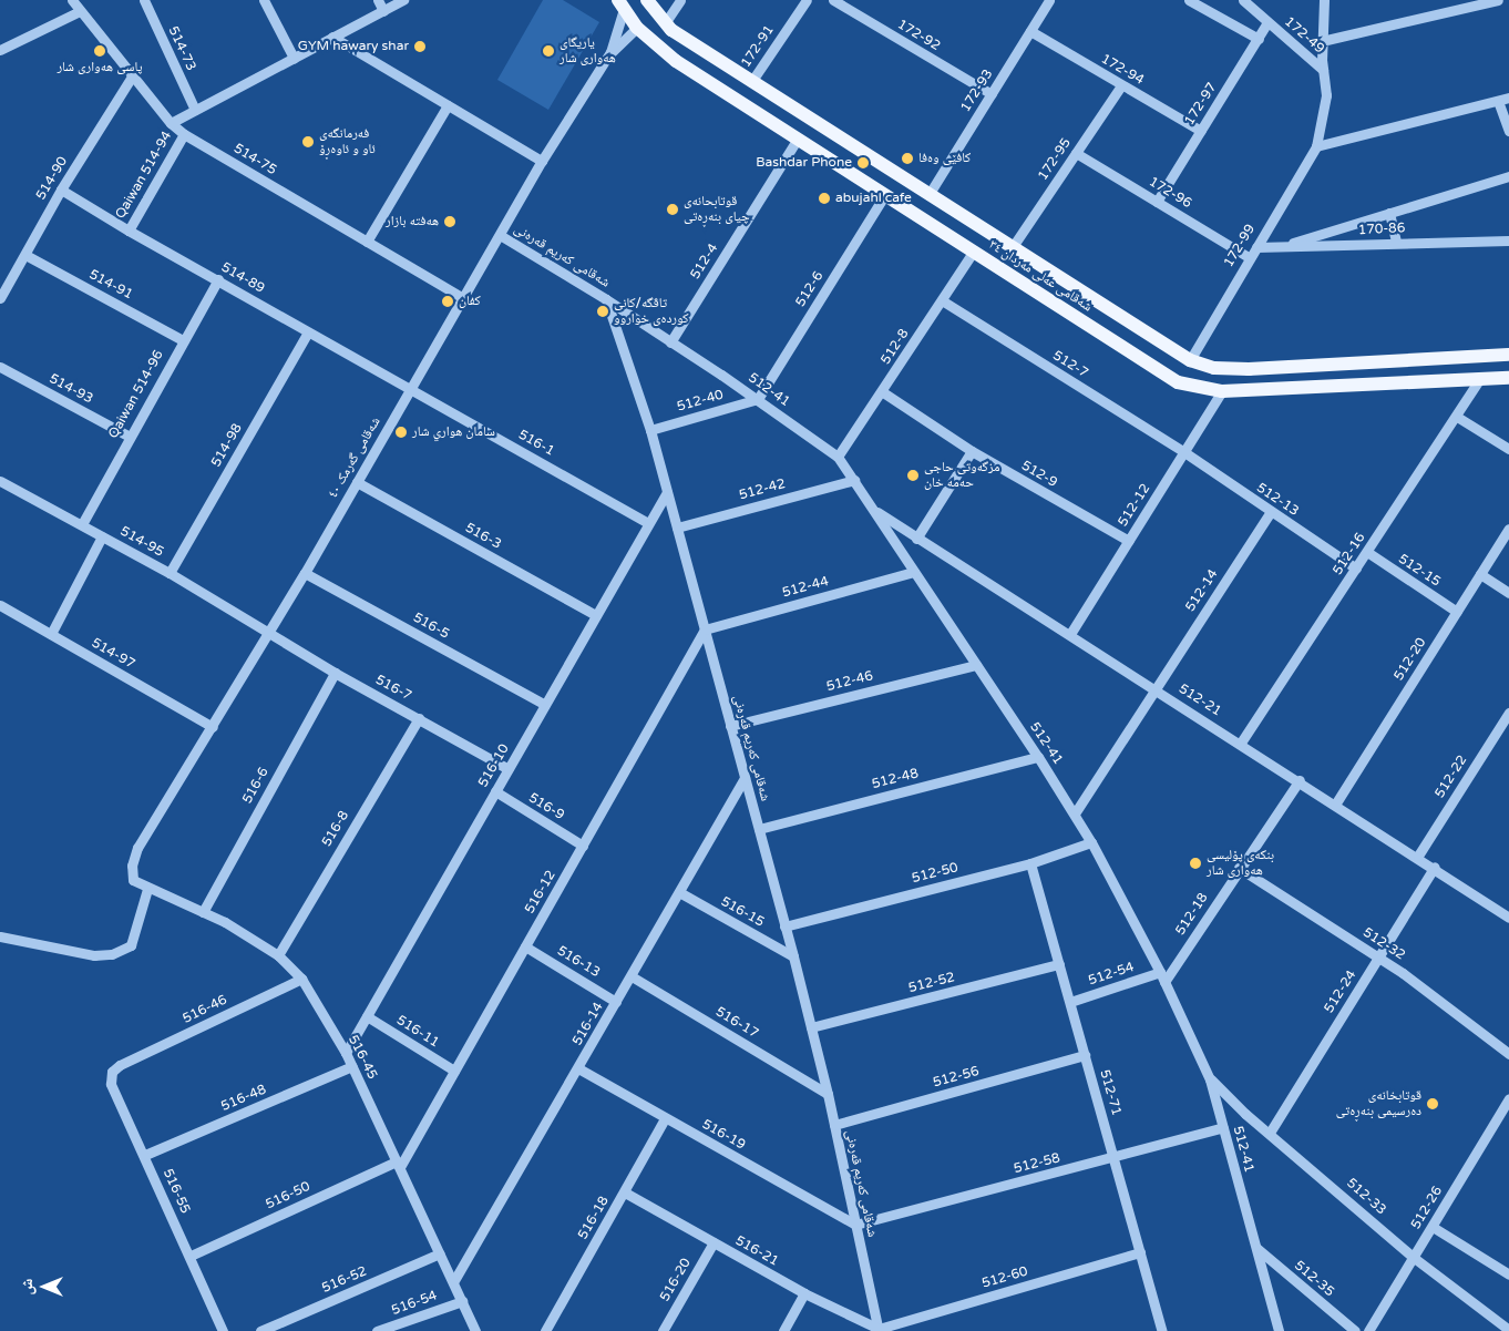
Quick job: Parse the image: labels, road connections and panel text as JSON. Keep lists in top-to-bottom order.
{
  "streets": {
    "main road": ["شەقامی عەلی مەردان ٣٤"],
    "street": [
      "172-92",
      "172-49",
      "172-91",
      "514-73",
      "172-94",
      "172-93",
      "172-97",
      "514-75",
      "172-95",
      "Qaiwan 514-94",
      "514-90",
      "172-96",
      "170-86",
      "172-99",
      "شەقامی کەریم قەرەنی",
      "512-4",
      "514-89",
      "514-91",
      "512-6",
      "512-8",
      "512-7",
      "514-93",
      "512-41",
      "Qaiwan 514-96",
      "512-40",
      "516-1",
      "514-98",
      "شەقامی گەرمک ٤٠",
      "512-9",
      "512-42",
      "512-13",
      "512-12",
      "516-3",
      "514-95",
      "512-16",
      "512-15",
      "512-44",
      "512-14",
      "516-5",
      "514-97",
      "512-20",
      "512-46",
      "516-7",
      "512-21",
      "516-10",
      "512-22",
      "512-48",
      "516-6",
      "516-9",
      "516-8",
      "512-50",
      "516-12",
      "516-15",
      "512-18",
      "512-32",
      "516-13",
      "512-54",
      "512-52",
      "512-24",
      "516-46",
      "516-17",
      "516-14",
      "516-11",
      "516-45",
      "512-56",
      "512-71",
      "516-48",
      "516-19",
      "512-58",
      "516-55",
      "516-50",
      "512-33",
      "512-26",
      "516-18",
      "516-21",
      "512-60",
      "512-35",
      "516-52",
      "516-20",
      "516-54"
    ]
  },
  "crossings": [
    ["172-92", "172-93"],
    ["172-49", "172-97"],
    ["172-49", "172-99"],
    ["172-91", "شەقامی عەلی مەردان ٣٤"],
    ["172-94", "172-93"],
    ["172-94", "172-97"],
    ["172-94", "172-95"],
    ["172-93", "شەقامی عەلی مەردان ٣٤"],
    ["172-97", "172-96"],
    ["514-75", "Qaiwan 514-94"],
    ["514-75", "514-90"],
    ["514-75", "شەقامی گەرمک ٤٠"],
    ["172-95", "172-96"],
    ["172-95", "شەقامی عەلی مەردان ٣٤"],
    ["Qaiwan 514-94", "514-89"],
    ["514-90", "514-89"],
    ["514-90", "514-91"],
    ["172-96", "172-99"],
    ["170-86", "172-99"],
    ["172-99", "شەقامی عەلی مەردان ٣٤"],
    ["شەقامی کەریم قەرەنی", "512-41"],
    ["شەقامی کەریم قەرەنی", "512-40"],
    ["شەقامی کەریم قەرەنی", "شەقامی گەرمک ٤٠"],
    ["شەقامی کەریم قەرەنی", "512-42"],
    ["شەقامی کەریم قەرەنی", "512-44"],
    ["شەقامی کەریم قەرەنی", "512-46"],
    ["شەقامی کەریم قەرەنی", "516-10"],
    ["شەقامی کەریم قەرەنی", "512-48"],
    ["شەقامی کەریم قەرەنی", "512-50"],
    ["شەقامی کەریم قەرەنی", "516-12"],
    ["شەقامی کەریم قەرەنی", "516-15"],
    ["شەقامی کەریم قەرەنی", "512-52"],
    ["شەقامی کەریم قەرەنی", "516-17"],
    ["شەقامی کەریم قەرەنی", "516-14"],
    ["شەقامی کەریم قەرەنی", "512-56"],
    ["شەقامی کەریم قەرەنی", "516-19"],
    ["شەقامی کەریم قەرەنی", "512-58"],
    ["شەقامی کەریم قەرەنی", "516-21"],
    ["شەقامی کەریم قەرەنی", "512-60"],
    ["512-4", "شەقامی عەلی مەردان ٣٤"],
    ["512-4", "512-41"],
    ["شەقامی عەلی مەردان ٣٤", "512-6"],
    ["شەقامی عەلی مەردان ٣٤", "512-8"],
    ["شەقامی عەلی مەردان ٣٤", "شەقامی گەرمک ٤٠"],
    ["شەقامی عەلی مەردان ٣٤", "512-12"],
    ["شەقامی عەلی مەردان ٣٤", "512-16"],
    ["514-89", "Qaiwan 514-96"],
    ["514-89", "516-1"],
    ["514-89", "514-98"],
    ["514-89", "شەقامی گەرمک ٤٠"],
    ["514-91", "Qaiwan 514-96"],
    ["512-6", "512-41"],
    ["512-6", "512-40"],
    ["512-8", "512-7"],
    ["512-8", "512-41"],
    ["512-8", "512-9"],
    ["512-7", "512-13"],
    ["512-7", "512-12"],
    ["514-93", "Qaiwan 514-96"],
    ["512-41", "512-40"],
    ["512-41", "512-42"],
    ["512-41", "512-44"],
    ["512-41", "512-14"],
    ["512-41", "512-46"],
    ["512-41", "512-21"],
    ["512-41", "512-48"],
    ["512-41", "512-50"],
    ["512-41", "512-18"],
    ["512-41", "512-54"],
    ["512-41", "512-58"],
    ["512-41", "512-33"],
    ["512-41", "512-35"],
    ["Qaiwan 514-96", "514-95"],
    ["516-1", "شەقامی گەرمک ٤٠"],
    ["516-1", "516-10"],
    ["514-98", "514-95"],
    ["شەقامی گەرمک ٤٠", "516-3"],
    ["شەقامی گەرمک ٤٠", "514-95"],
    ["شەقامی گەرمک ٤٠", "516-5"],
    ["شەقامی گەرمک ٤٠", "514-97"],
    ["شەقامی گەرمک ٤٠", "516-7"],
    ["شەقامی گەرمک ٤٠", "516-45"],
    ["512-9", "512-12"],
    ["512-13", "512-12"],
    ["512-13", "512-16"],
    ["512-13", "512-14"],
    ["512-12", "512-21"],
    ["516-3", "516-10"],
    ["514-95", "516-7"],
    ["512-16", "512-15"],
    ["512-16", "512-21"],
    ["512-15", "512-20"],
    ["512-44", "516-12"],
    ["512-14", "512-21"],
    ["516-5", "516-10"],
    ["512-20", "512-21"],
    ["516-7", "516-10"],
    ["516-7", "516-6"],
    ["516-7", "516-8"],
    ["512-21", "512-22"],
    ["512-21", "512-18"],
    ["512-21", "512-24"],
    ["516-10", "516-9"],
    ["516-10", "516-11"],
    ["516-10", "516-45"],
    ["516-6", "516-45"],
    ["516-9", "516-12"],
    ["516-8", "516-45"],
    ["512-50", "512-71"],
    ["516-12", "516-13"],
    ["516-12", "516-11"],
    ["516-12", "516-45"],
    ["516-12", "516-50"],
    ["516-15", "516-14"],
    ["512-18", "512-32"],
    ["512-18", "512-54"],
    ["512-32", "512-24"],
    ["516-13", "516-14"],
    ["512-54", "512-71"],
    ["512-52", "512-71"],
    ["512-24", "512-33"],
    ["516-46", "516-45"],
    ["516-46", "516-55"],
    ["516-17", "516-14"],
    ["516-14", "516-45"],
    ["516-14", "516-19"],
    ["516-45", "516-48"],
    ["516-45", "516-50"],
    ["516-45", "516-52"],
    ["516-45", "516-54"],
    ["512-56", "512-71"],
    ["512-71", "512-58"],
    ["512-71", "512-60"],
    ["516-48", "516-55"],
    ["516-19", "512-58"],
    ["516-19", "516-18"],
    ["516-55", "516-50"],
    ["512-33", "512-26"],
    ["516-18", "516-21"],
    ["516-21", "512-60"],
    ["516-21", "516-20"]
  ],
  "places": [
    "GYM hawary shar",
    "پاسی هەواری شار",
    "یاریگای هەواری شار",
    "فەرمانگەی ئاو و ئاوەڕۆ",
    "کافێی وەفا",
    "Bashdar Phone",
    "abujahl cafe",
    "قوتابحانەی چیای بنەڕەتی",
    "هەفتە بازار",
    "كفان",
    "تاڤگە/کانی کوردەی خواروو",
    "سامان هواري شار",
    "مزگەوتی حاجی حەمە خان",
    "بنکەی پۆلیسی هەواری شار",
    "قوتابخانەی دەرسیمی بنەڕەتی"
  ],
  "north": "left"
}
